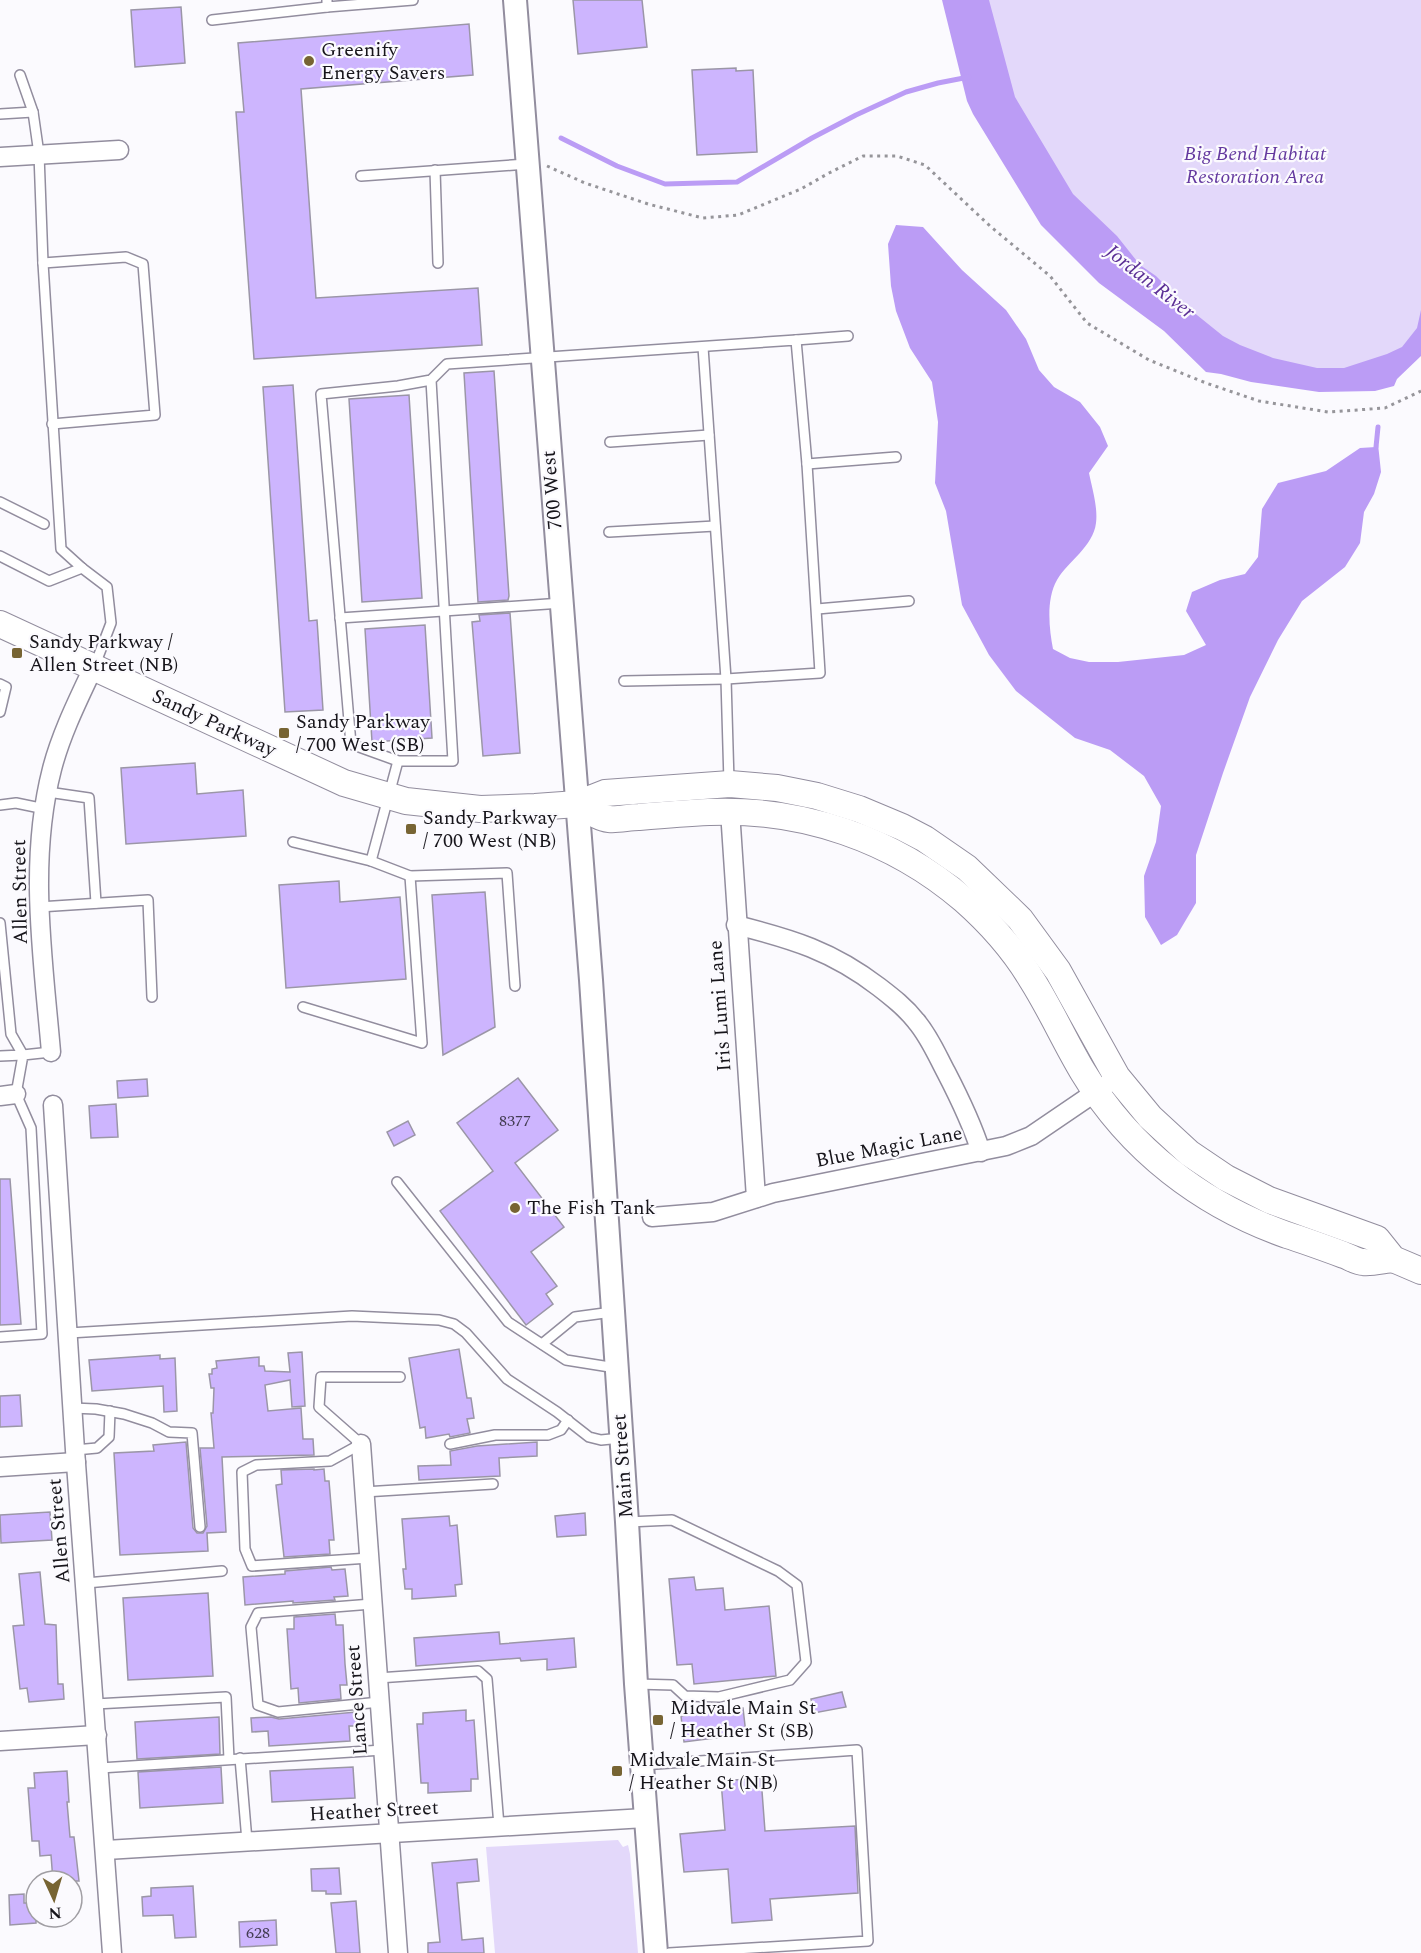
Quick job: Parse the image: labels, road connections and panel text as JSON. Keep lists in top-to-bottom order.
{
  "streets": {
    "main road": ["Sandy Parkway"],
    "street": [
      "700 West",
      "Allen Street",
      "Iris Lumi Lane",
      "Blue Magic Lane",
      "Main Street",
      "Lance Street",
      "Heather Street"
    ]
  },
  "crossings": [
    ["700 West", "Sandy Parkway"],
    ["700 West", "Main Street"],
    ["Sandy Parkway", "Allen Street"],
    ["Allen Street", "Heather Street"],
    ["Iris Lumi Lane", "Blue Magic Lane"],
    ["Main Street", "Heather Street"],
    ["Lance Street", "Heather Street"]
  ],
  "water": ["Jordan River"],
  "parks": ["Big Bend Habitat Restoration Area"],
  "places": {
    "other": ["Greenify Energy Savers", "The Fish Tank"],
    "transit": [
      "Sandy Parkway / Allen Street (NB)",
      "Sandy Parkway / 700 West (SB)",
      "Sandy Parkway / 700 West (NB)",
      "Midvale Main St / Heather St (SB)",
      "Midvale Main St / Heather St (NB)"
    ]
  },
  "house_numbers": ["8377", "628"],
  "north": "bottom"
}
